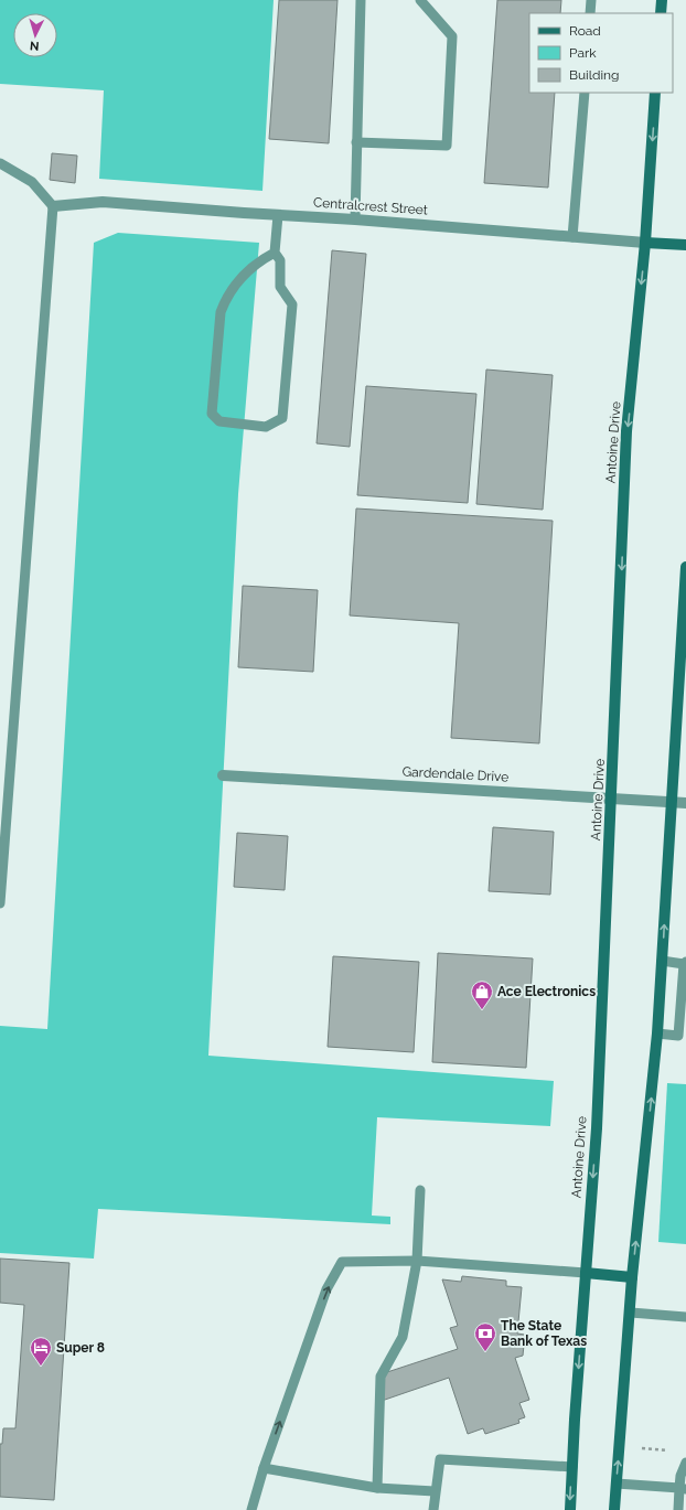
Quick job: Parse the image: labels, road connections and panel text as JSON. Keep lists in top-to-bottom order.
{
  "streets": {
    "main road": ["Centralcrest Street", "Antoine Drive"],
    "street": ["Gardendale Drive"]
  },
  "crossings": [
    ["Centralcrest Street", "Antoine Drive"],
    ["Antoine Drive", "Gardendale Drive"]
  ],
  "places": {
    "shop": ["Ace Electronics"],
    "bank": ["The State Bank of Texas"],
    "hotel": ["Super 8"]
  },
  "legend": ["Road", "Park", "Building"],
  "north": "bottom"
}
